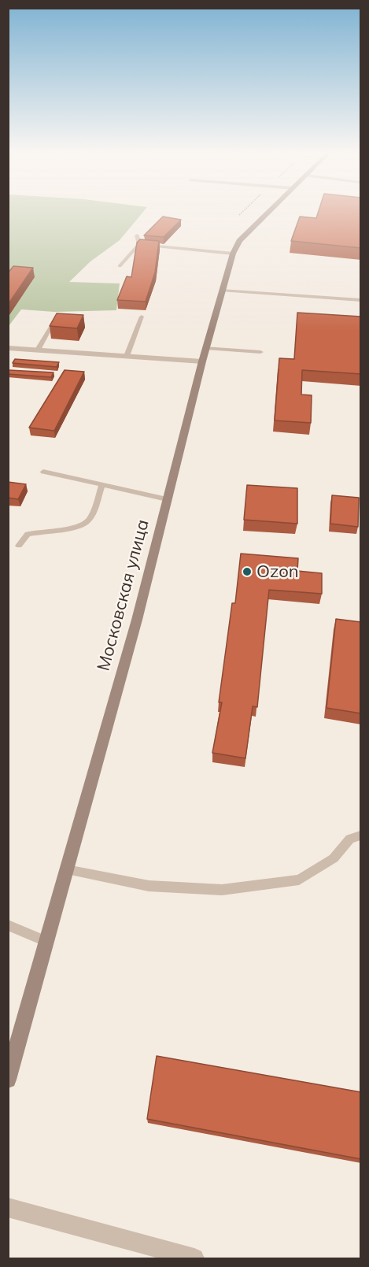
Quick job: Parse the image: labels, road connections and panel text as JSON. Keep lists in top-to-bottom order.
{
  "streets": {
    "main road": ["Московская улица"]
  },
  "places": ["Ozon"]
}
